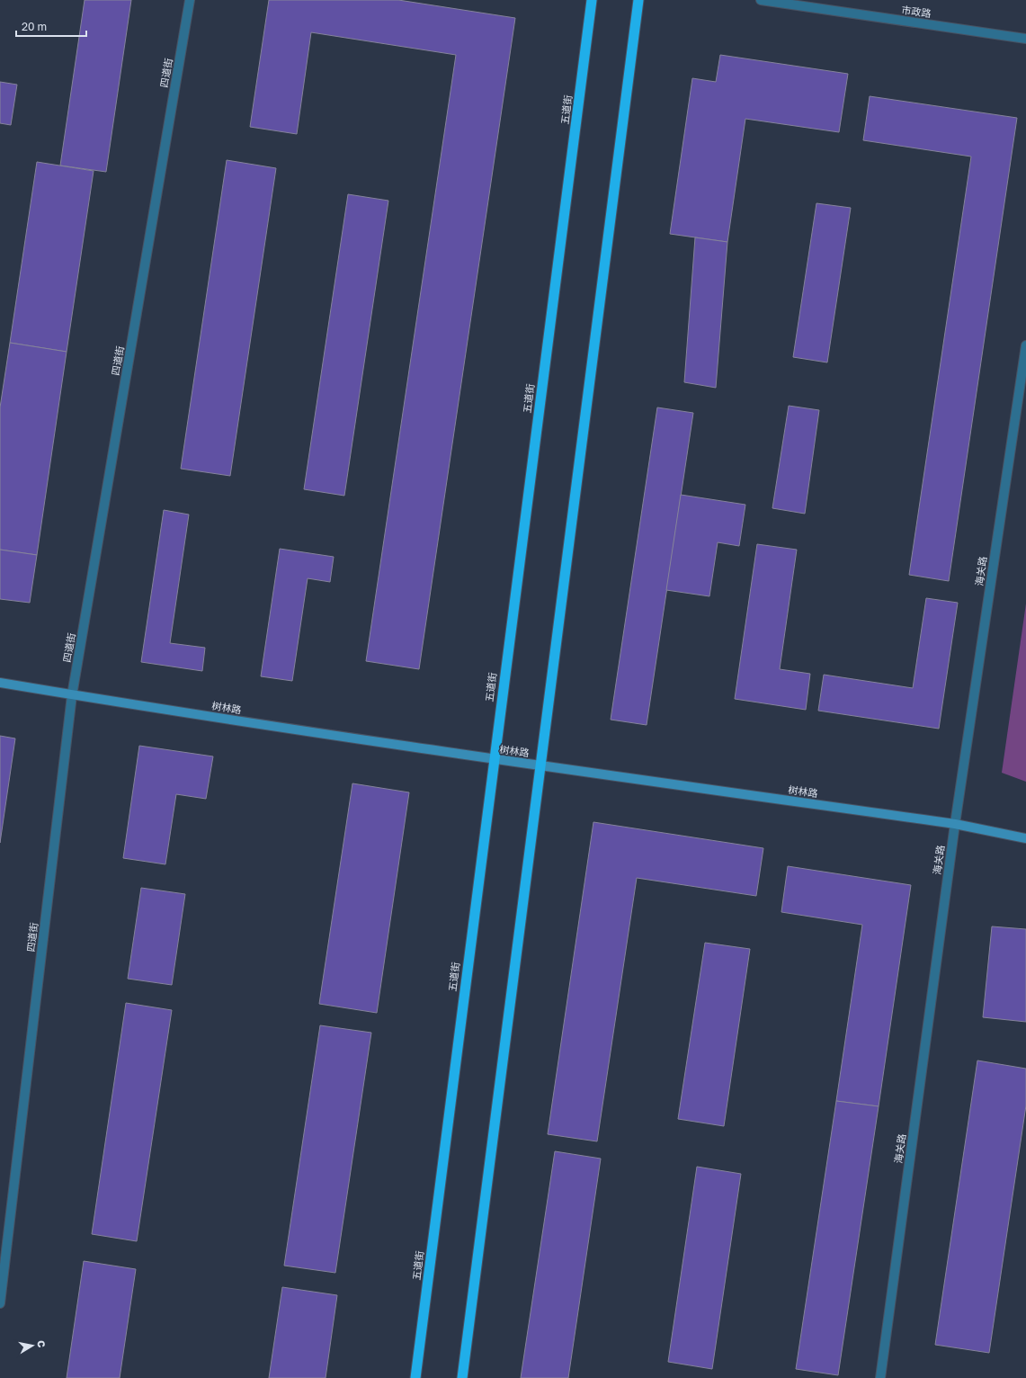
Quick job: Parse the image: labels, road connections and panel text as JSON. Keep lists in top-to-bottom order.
{
  "streets": {
    "highway": ["五道街"],
    "main road": ["树林路"],
    "street": ["市政路", "四道街", "海关路"]
  },
  "crossings": [
    ["四道街", "树林路"],
    ["五道街", "树林路"],
    ["海关路", "树林路"]
  ],
  "scale_bar": "20 m",
  "north": "right"
}
